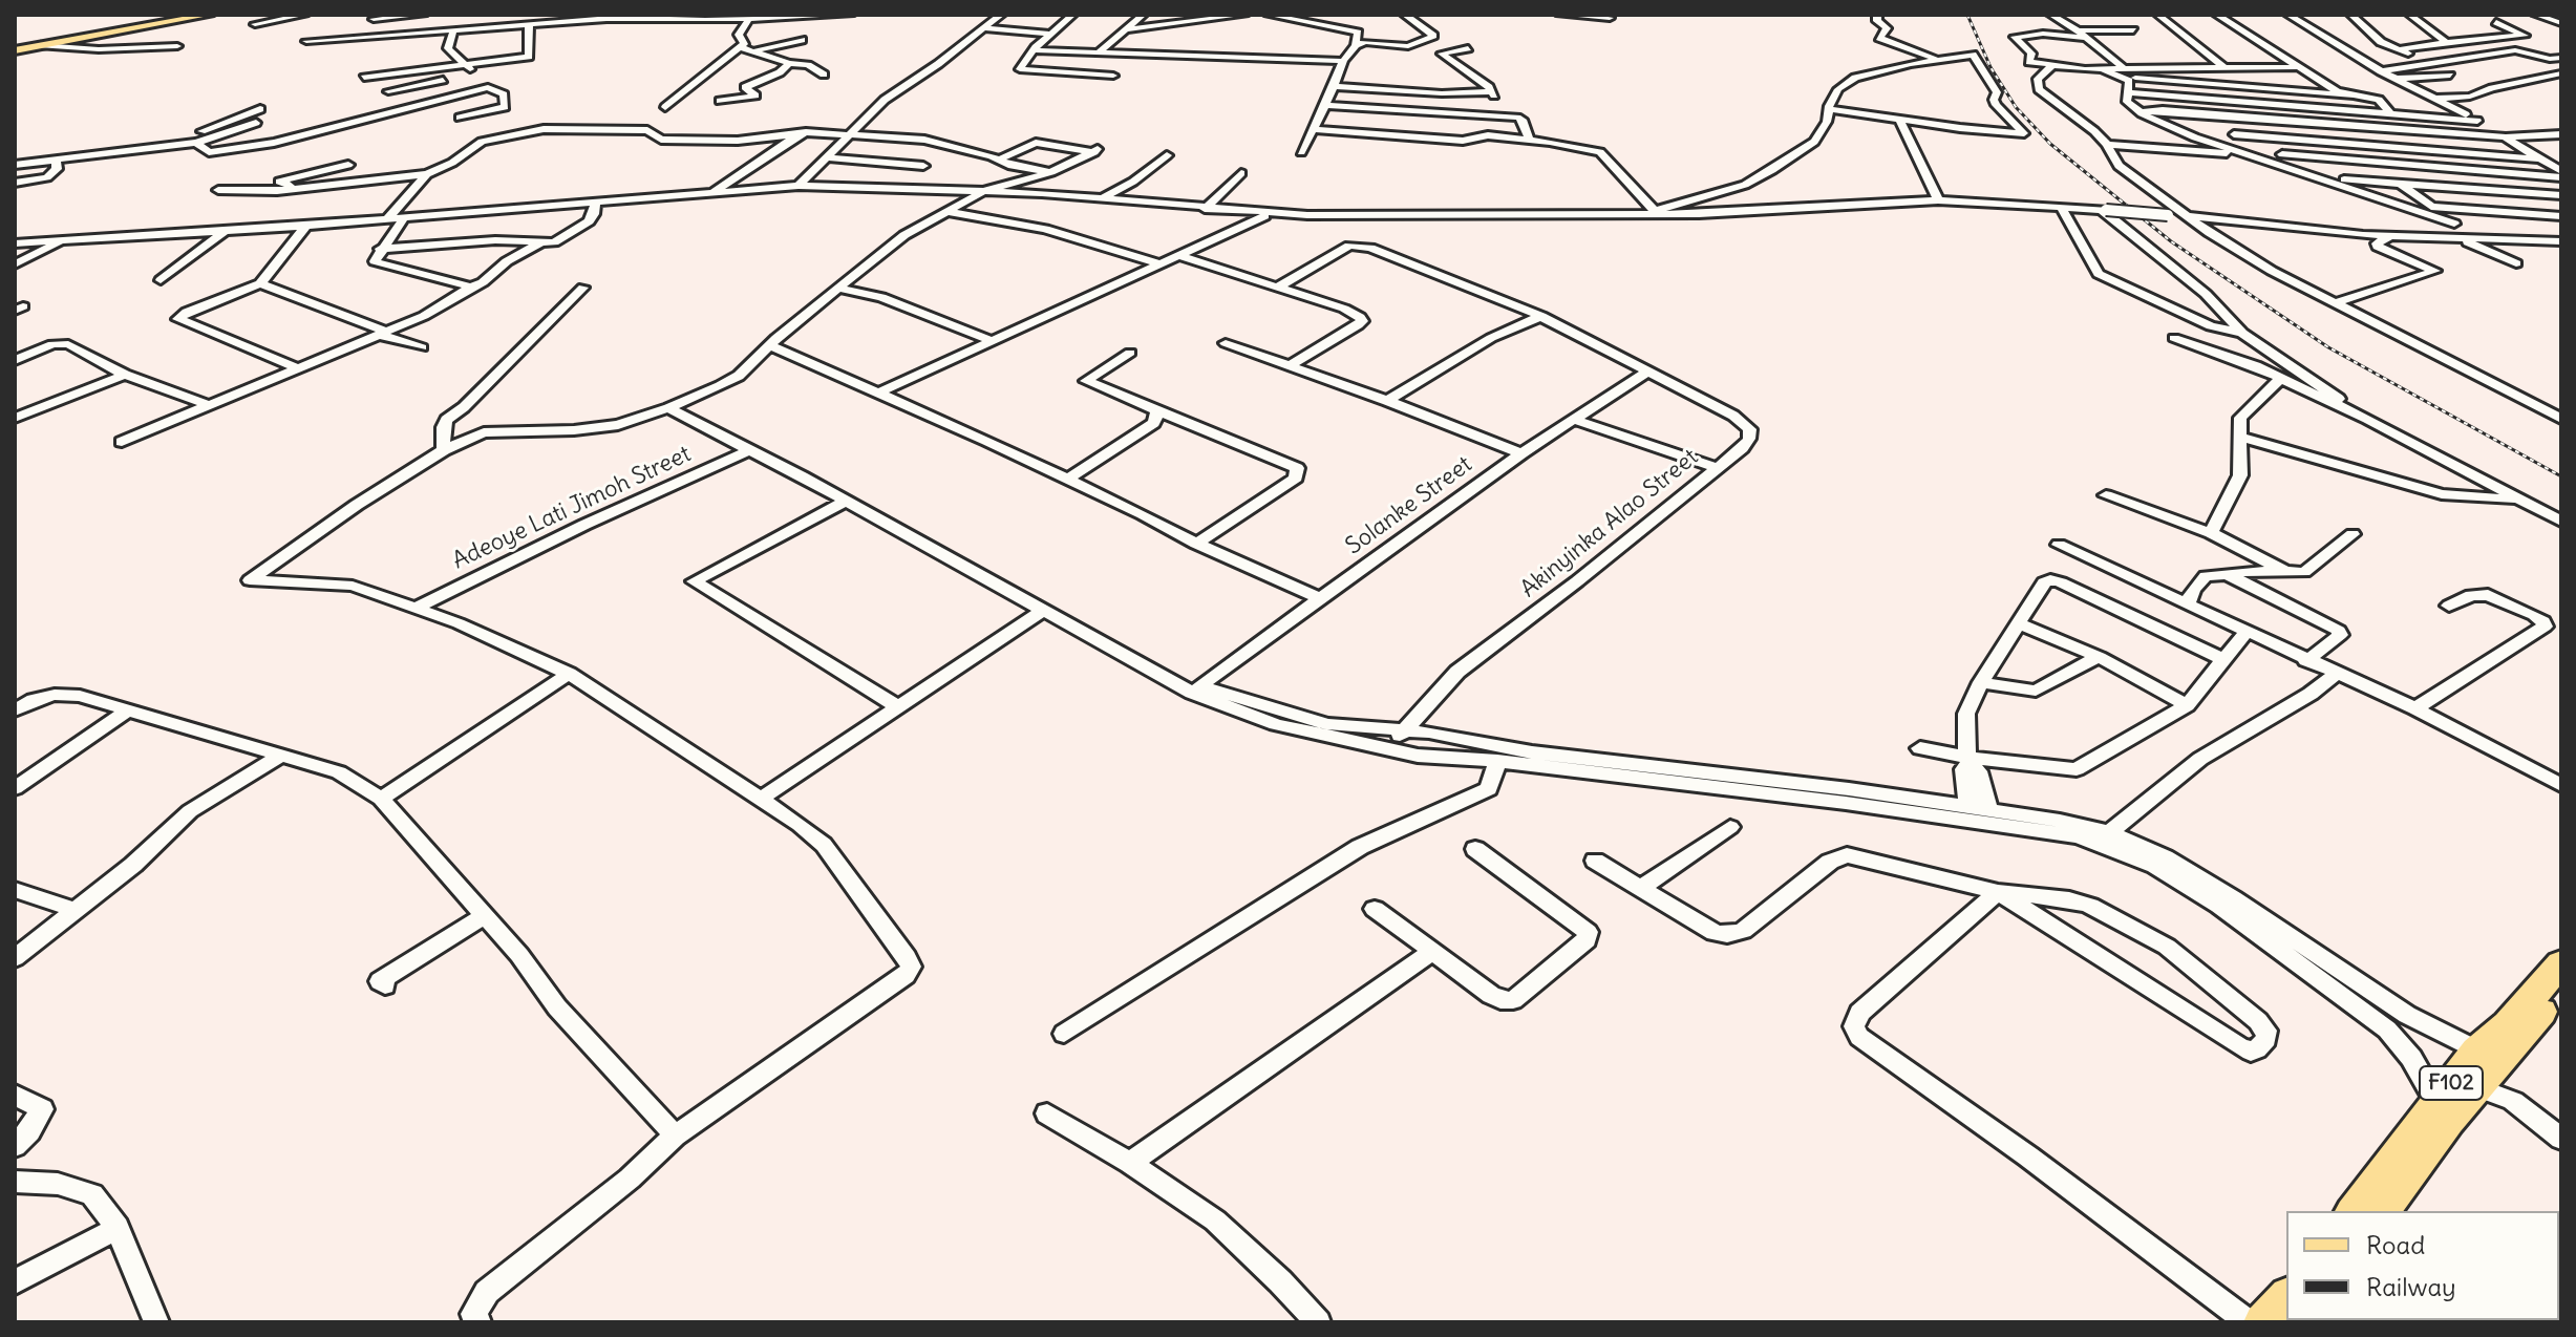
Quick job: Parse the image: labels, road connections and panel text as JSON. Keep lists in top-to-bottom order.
{
  "streets": {
    "highway": ["F102"],
    "street": ["Solanke Street", "Adeoye Lati Jimoh Street", "Akinyinka Alao Street"]
  },
  "crossings": [
    ["Solanke Street", "Akinyinka Alao Street"]
  ],
  "legend": ["Road", "Railway"]
}
